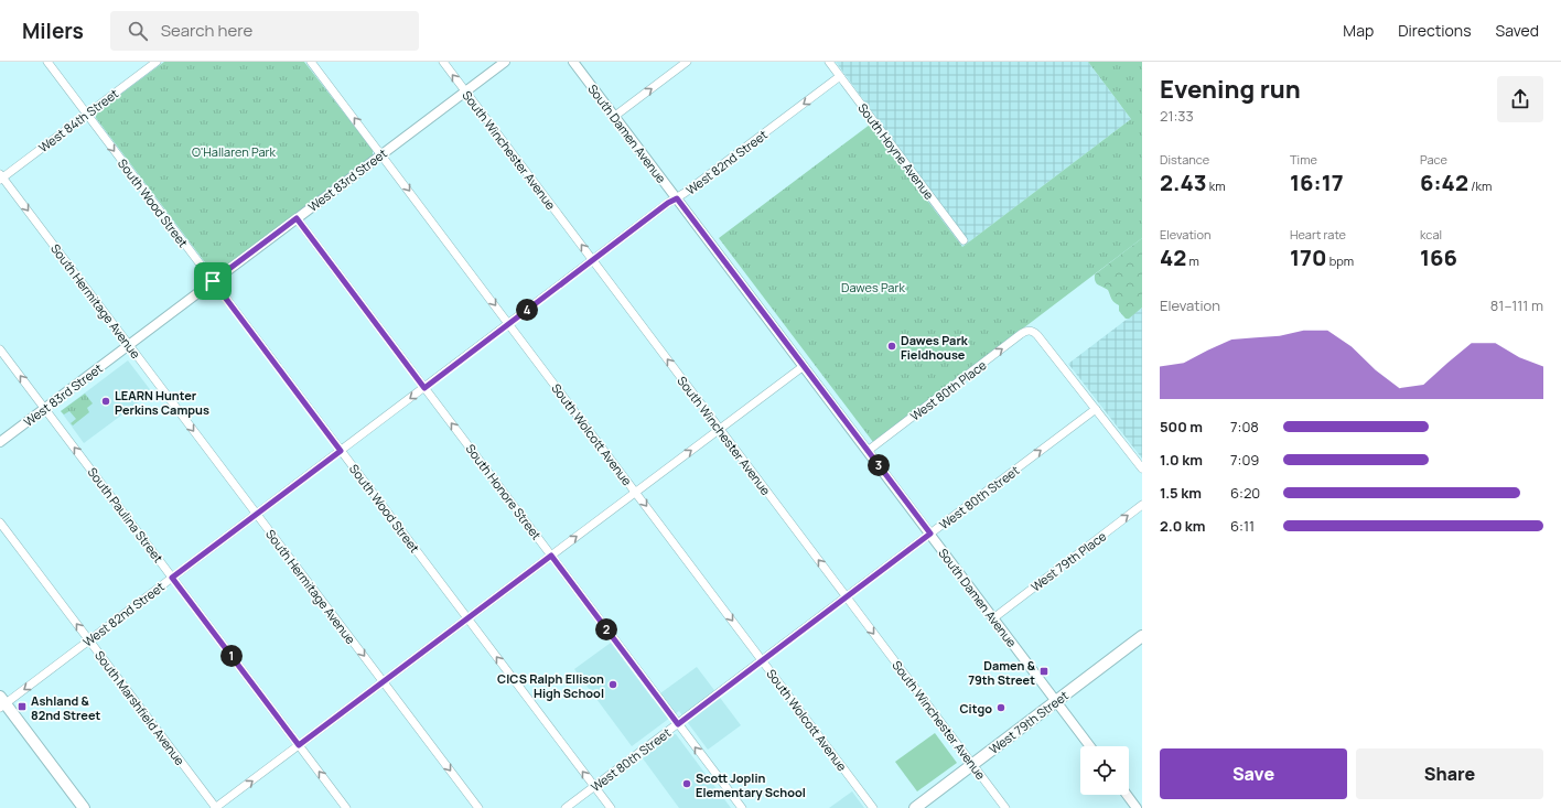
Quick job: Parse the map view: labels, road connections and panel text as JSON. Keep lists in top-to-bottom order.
{
  "streets": {
    "main road": ["West 79th Street"],
    "street": [
      "West 84th Street",
      "South Damen Avenue",
      "South Winchester Avenue",
      "South Hoyne Avenue",
      "West 82nd Street",
      "West 83rd Street",
      "South Wood Street",
      "South Hermitage Avenue",
      "West 80th Place",
      "South Wolcott Avenue",
      "South Honore Street",
      "West 80th Street",
      "South Paulina Street",
      "West 79th Place",
      "South Marshfield Avenue"
    ]
  },
  "crossings": [
    ["West 84th Street", "South Wood Street"],
    ["West 84th Street", "South Hermitage Avenue"],
    ["South Damen Avenue", "West 82nd Street"],
    ["South Damen Avenue", "West 80th Place"],
    ["South Damen Avenue", "West 80th Street"],
    ["South Damen Avenue", "West 79th Place"],
    ["South Damen Avenue", "West 79th Street"],
    ["South Winchester Avenue", "West 82nd Street"],
    ["South Winchester Avenue", "West 83rd Street"],
    ["South Winchester Avenue", "West 80th Street"],
    ["South Winchester Avenue", "West 79th Street"],
    ["South Hoyne Avenue", "West 82nd Street"],
    ["West 82nd Street", "South Wood Street"],
    ["West 82nd Street", "South Hermitage Avenue"],
    ["West 82nd Street", "South Wolcott Avenue"],
    ["West 82nd Street", "South Honore Street"],
    ["West 82nd Street", "South Paulina Street"],
    ["West 82nd Street", "South Marshfield Avenue"],
    ["West 83rd Street", "South Wood Street"],
    ["West 83rd Street", "South Hermitage Avenue"],
    ["West 83rd Street", "South Wolcott Avenue"],
    ["West 83rd Street", "South Honore Street"],
    ["West 83rd Street", "South Paulina Street"],
    ["South Wood Street", "West 80th Street"],
    ["West 80th Place", "West 80th Street"],
    ["South Wolcott Avenue", "West 80th Street"],
    ["South Honore Street", "West 80th Street"]
  ],
  "one_way": [
    "West 82nd Street",
    "South Hermitage Avenue",
    "South Honore Street",
    "South Paulina Street",
    "West 79th Place",
    "South Marshfield Avenue"
  ],
  "parks": ["O'Hallaren Park", "Dawes Park"],
  "places": {
    "other": [
      "Dawes Park Fieldhouse",
      "LEARN Hunter Perkins Campus",
      "CICS Ralph Ellison High School",
      "Citgo",
      "Scott Joplin Elementary School"
    ],
    "transit": ["Damen & 79th Street", "Ashland & 82nd Street"]
  },
  "page": {
    "header": "Milers",
    "search": "Search here",
    "nav": ["Map", "Directions", "Saved"],
    "heading": ["Evening run", "21:33"],
    "stats": [
      ["Distance", "2.43 km"],
      ["Time", "16:17"],
      ["Pace", "6:42 /km"],
      ["Elevation", "42 m"],
      ["Heart rate", "170 bpm"],
      ["kcal", "166"]
    ],
    "chart": ["Elevation", "81–111 m"],
    "pins": [
      "4",
      "3",
      "2",
      "1"
    ],
    "list": [
      {
        "name": "500 m",
        "note": "7:08"
      },
      {
        "name": "1.0 km",
        "note": "7:09"
      },
      {
        "name": "1.5 km",
        "note": "6:20"
      },
      {
        "name": "2.0 km",
        "note": "6:11"
      }
    ],
    "buttons": ["Save", "Share"]
  }
}
